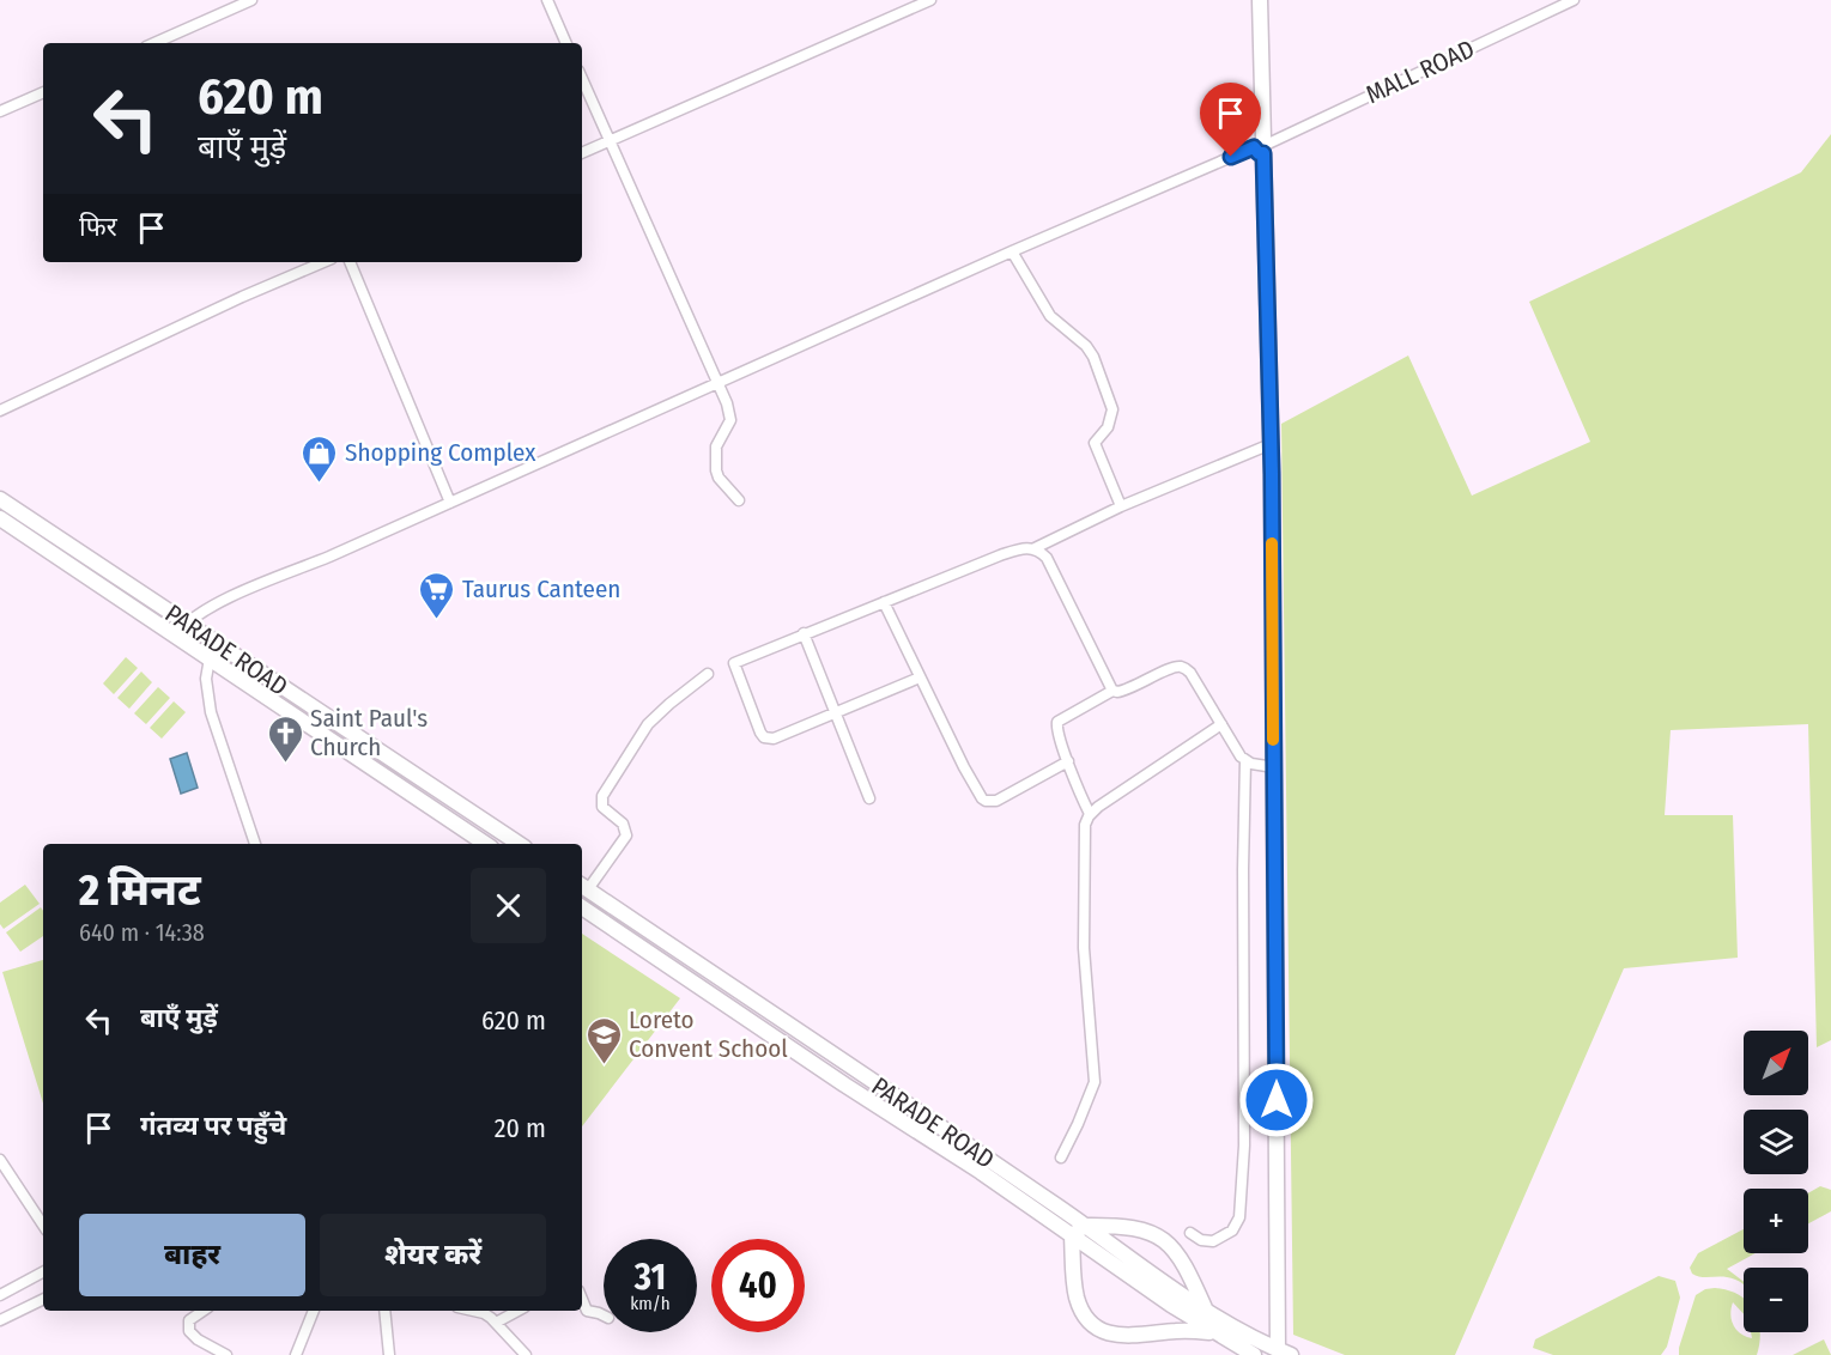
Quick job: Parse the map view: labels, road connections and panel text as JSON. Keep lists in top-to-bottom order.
{
  "streets": {
    "street": ["MALL ROAD", "PARADE ROAD"]
  },
  "crossings": [
    ["MALL ROAD", "PARADE ROAD"]
  ],
  "places": {
    "shop": ["Shopping Complex"],
    "supermarket": ["Taurus Canteen"],
    "church": ["Saint Paul's Church"],
    "school or university": ["Loreto Convent School"]
  },
  "north": "top right",
  "page": {
    "turn": ["620 m", "बाएँ मुड़ें"],
    "then": "फिर",
    "heading": ["2 मिनट", "640 m · 14:38"],
    "list": [
      {
        "name": "बाएँ मुड़ें",
        "value": "620 m"
      },
      {
        "name": "गंतव्य पर पहुँचे",
        "value": "20 m"
      }
    ],
    "map_buttons": ["+", "−"],
    "buttons": ["बाहर", "शेयर करें"],
    "speed": "31 km/h",
    "limit": "40"
  }
}
